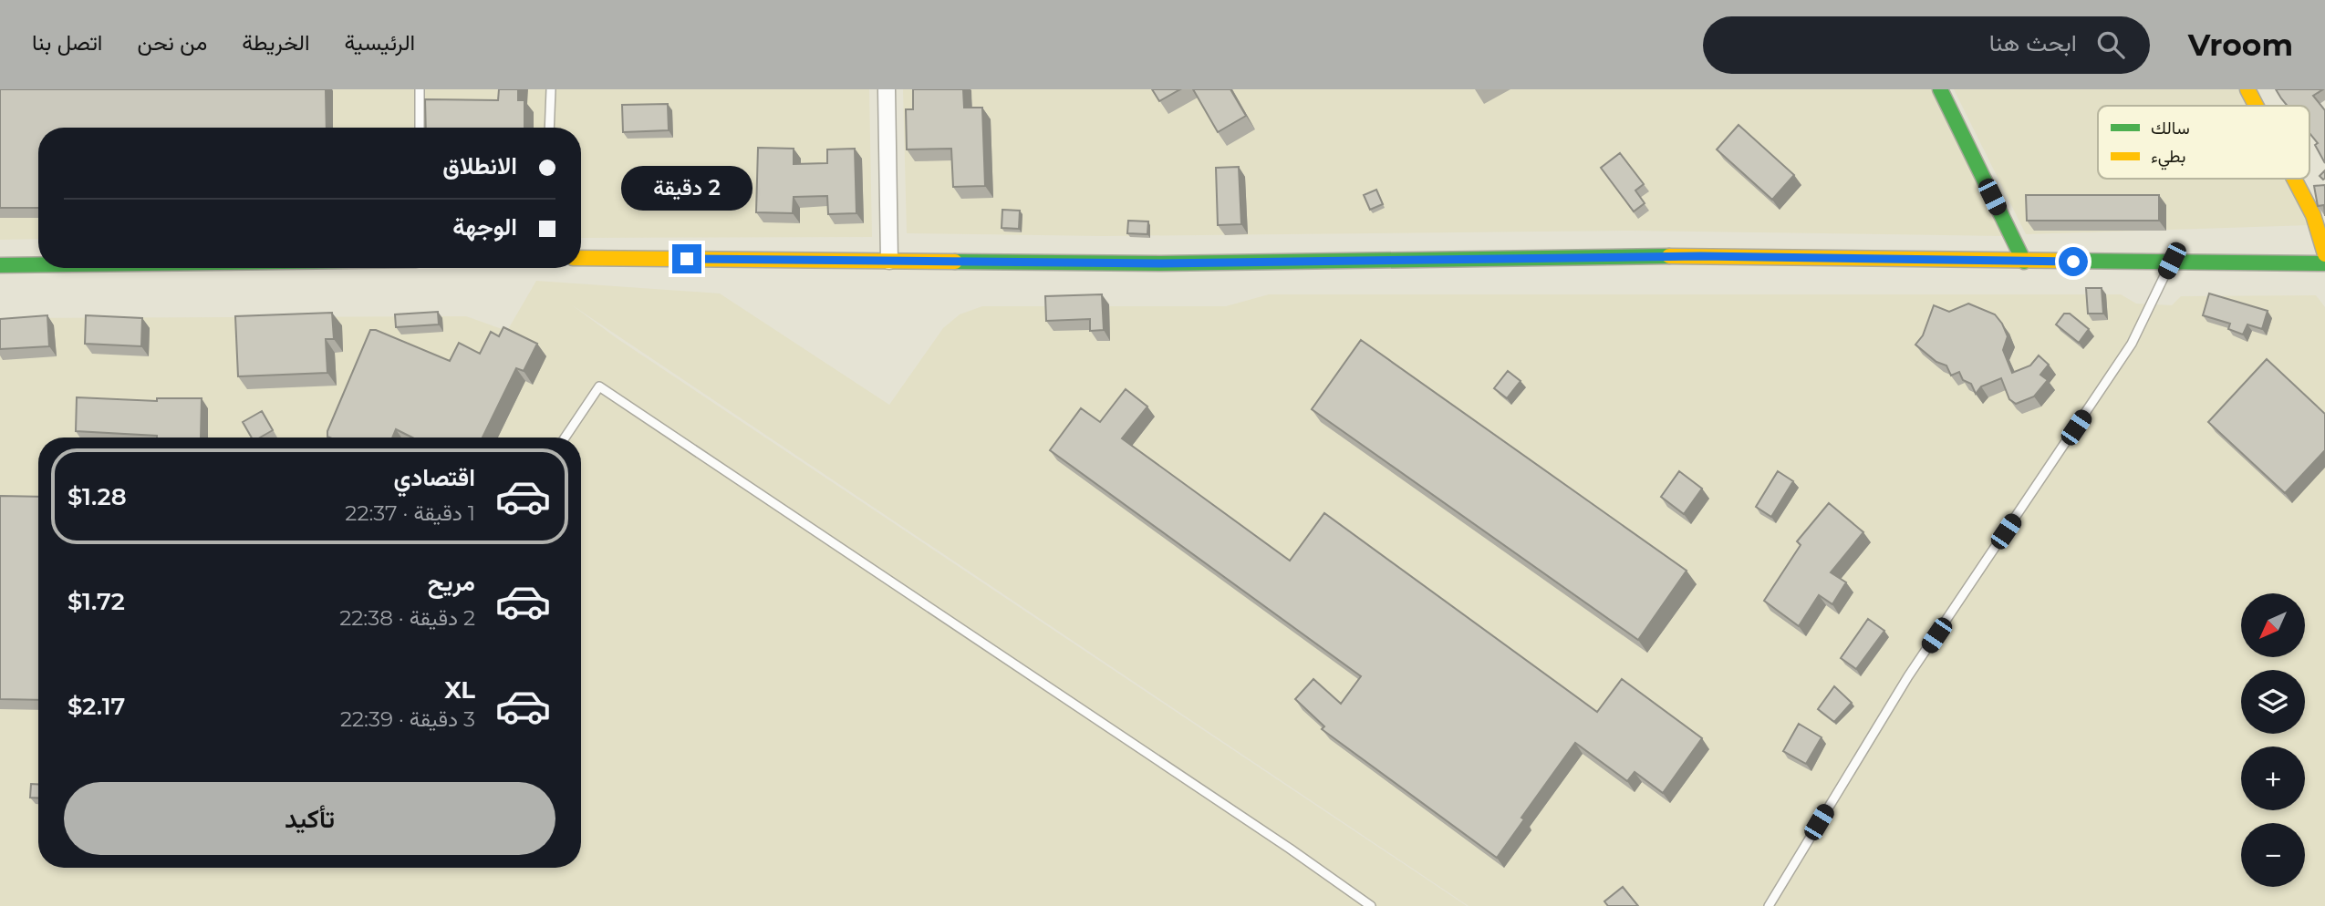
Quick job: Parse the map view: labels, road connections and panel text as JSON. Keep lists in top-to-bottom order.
{
  "legend": ["سالك", "بطيء"],
  "north": "bottom left",
  "page": {
    "header": "Vroom",
    "search": "ابحث هنا",
    "nav": [
      "الرئيسية",
      "الخريطة",
      "من نحن",
      "اتصل بنا"
    ],
    "banner": ["الانطلاق", "الوجهة"],
    "bubble": "2 دقيقة",
    "list": [
      {
        "name": "اقتصادي",
        "note": "1 دقيقة · 22:37",
        "value": "$1.28"
      },
      {
        "name": "مريح",
        "note": "2 دقيقة · 22:38",
        "value": "$1.72"
      },
      {
        "name": "XL",
        "note": "3 دقيقة · 22:39",
        "value": "$2.17"
      }
    ],
    "map_buttons": ["+", "−"],
    "buttons": "تأكيد"
  }
}
